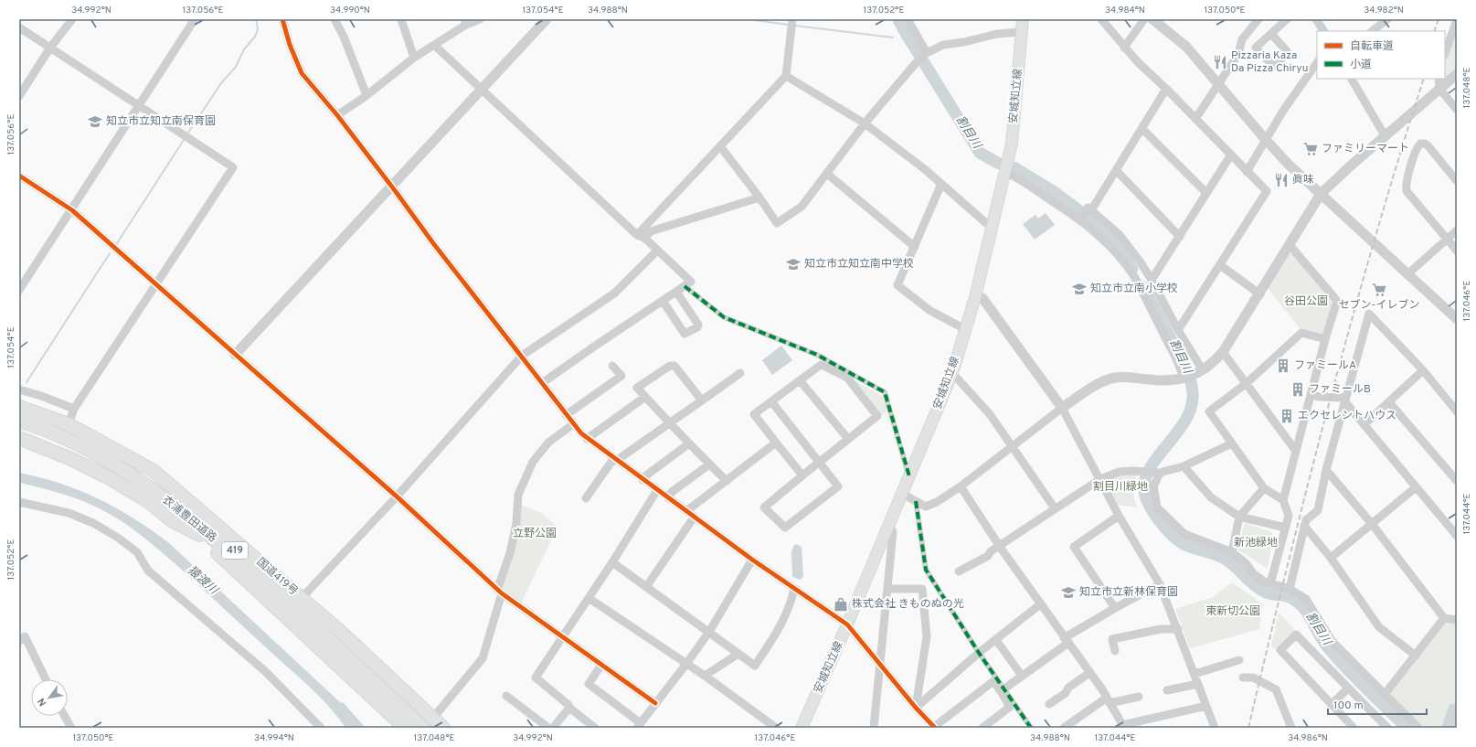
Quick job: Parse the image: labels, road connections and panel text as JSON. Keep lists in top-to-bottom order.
{
  "streets": {
    "highway": ["衣浦豊田道路", "419", "国道419号"],
    "main road": ["安城知立線"]
  },
  "crossings": [
    ["衣浦豊田道路", "419"],
    ["衣浦豊田道路", "国道419号"]
  ],
  "water": ["割目川", "猿渡川"],
  "parks": [
    "谷田公園",
    "割目川緑地",
    "立野公園",
    "新池緑地",
    "東新切公園"
  ],
  "places": {
    "restaurant": ["Pizzaria Kaza Da Pizza Chiryu", "眞味"],
    "school or university": [
      "知立市立知立南保育園",
      "知立市立知立南中学校",
      "知立市立南小学校",
      "知立市立新林保育園"
    ],
    "supermarket": ["ファミリーマート", "セブン-イレブン"],
    "building": ["ファミールA", "ファミールB", "エクセレントハウス"],
    "shop": ["株式会社 きものぬの光"]
  },
  "legend": ["自転車道", "小道"],
  "scale_bar": "100 m",
  "north": "bottom left",
  "coordinates": [
    "34.992°N",
    "137.056°E",
    "34.990°N",
    "137.054°E",
    "34.988°N",
    "137.052°E",
    "34.984°N",
    "137.050°E",
    "34.982°N",
    "137.048°E",
    "137.046°E",
    "137.044°E",
    "34.994°N",
    "34.986°N"
  ]
}
